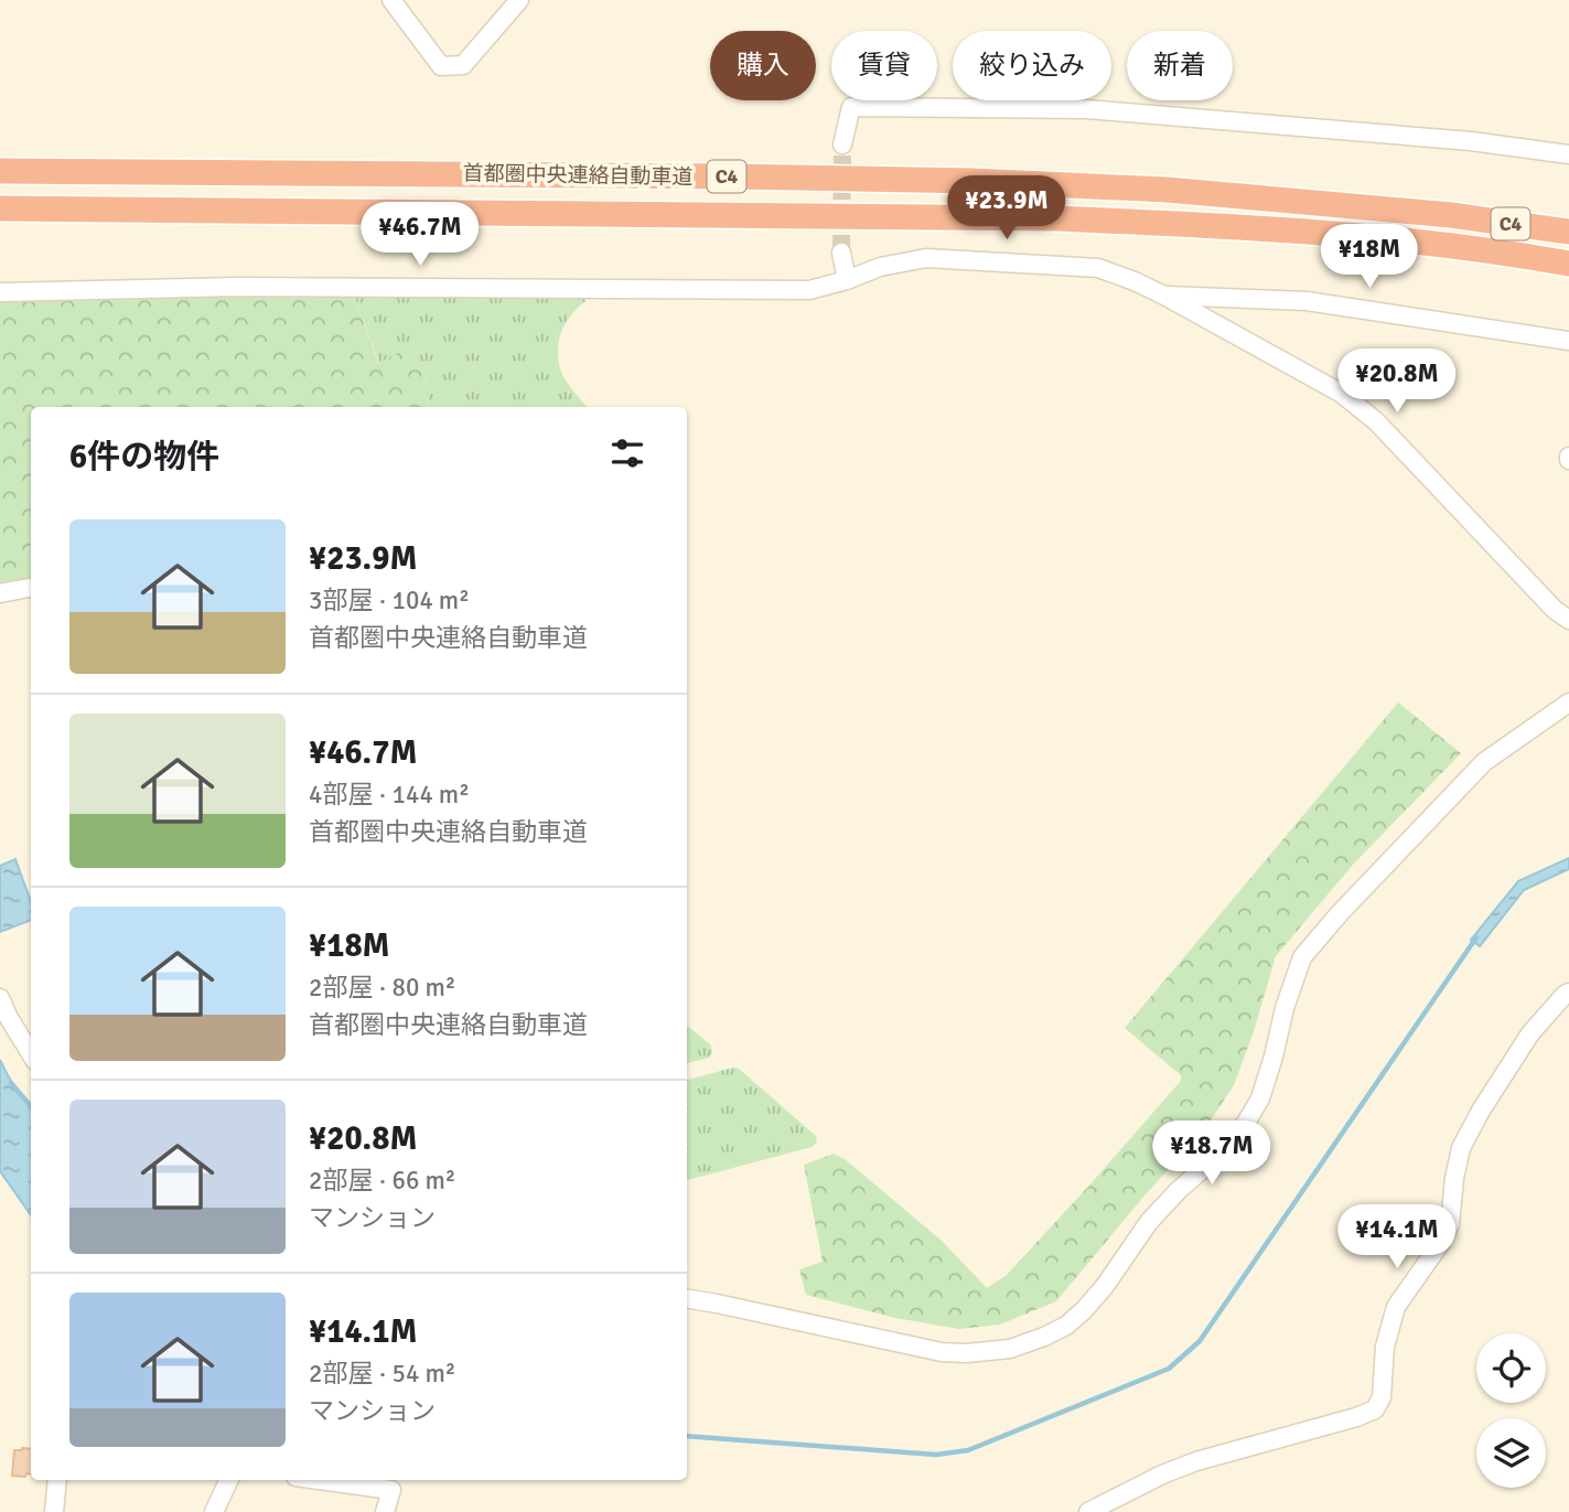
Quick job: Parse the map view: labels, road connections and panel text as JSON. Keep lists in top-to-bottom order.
{
  "streets": {
    "highway": ["首都圏中央連絡自動車道", "C4"]
  },
  "page": {
    "chip": [
      "購入",
      "賃貸",
      "絞り込み",
      "新着"
    ],
    "price": [
      "¥23.9M",
      "¥46.7M",
      "¥18M",
      "¥20.8M",
      "¥18.7M",
      "¥14.1M"
    ],
    "heading": "6件の物件",
    "list": [
      {
        "name": "¥23.9M",
        "note": "3部屋 · 104 m² · 首都圏中央連絡自動車道"
      },
      {
        "name": "¥46.7M",
        "note": "4部屋 · 144 m² · 首都圏中央連絡自動車道"
      },
      {
        "name": "¥18M",
        "note": "2部屋 · 80 m² · 首都圏中央連絡自動車道"
      },
      {
        "name": "¥20.8M",
        "note": "2部屋 · 66 m² · マンション"
      },
      {
        "name": "¥14.1M",
        "note": "2部屋 · 54 m² · マンション"
      }
    ]
  }
}
